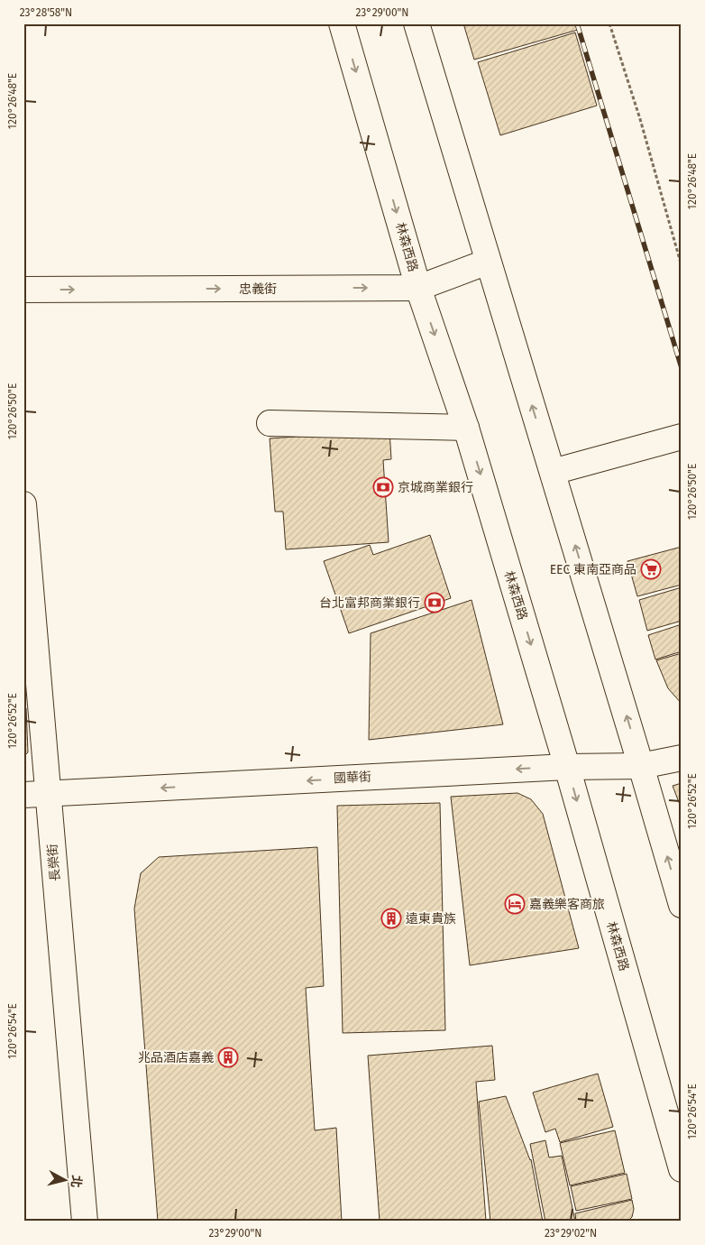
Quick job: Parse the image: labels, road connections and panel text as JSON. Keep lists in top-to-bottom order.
{
  "streets": {
    "main road": [
      "林森西路",
      "忠義街",
      "國華街",
      "長榮街"
    ]
  },
  "crossings": [
    ["林森西路", "忠義街"],
    ["林森西路", "國華街"],
    ["國華街", "長榮街"]
  ],
  "one_way": ["國華街"],
  "places": {
    "bank": ["京城商業銀行", "台北富邦商業銀行"],
    "supermarket": ["EEC 東南亞商品"],
    "hotel": ["嘉義樂客商旅"],
    "building": ["遠東貴族", "兆品酒店嘉義"]
  },
  "north": "right",
  "coordinates": [
    "23°28'58\"N",
    "23°29'00\"N",
    "120°26'48\"E",
    "120°26'50\"E",
    "120°26'52\"E",
    "120°26'54\"E",
    "23°29'02\"N"
  ]
}
